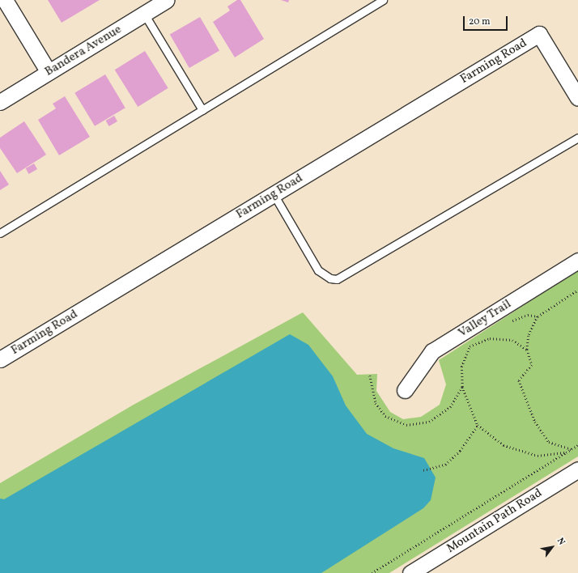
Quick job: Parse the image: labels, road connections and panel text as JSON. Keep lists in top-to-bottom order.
{
  "streets": {
    "street": [
      "Bandera Avenue",
      "Farming Road",
      "Valley Trail",
      "Mountain Path Road"
    ]
  },
  "scale_bar": "20 m",
  "north": "top right"
}
